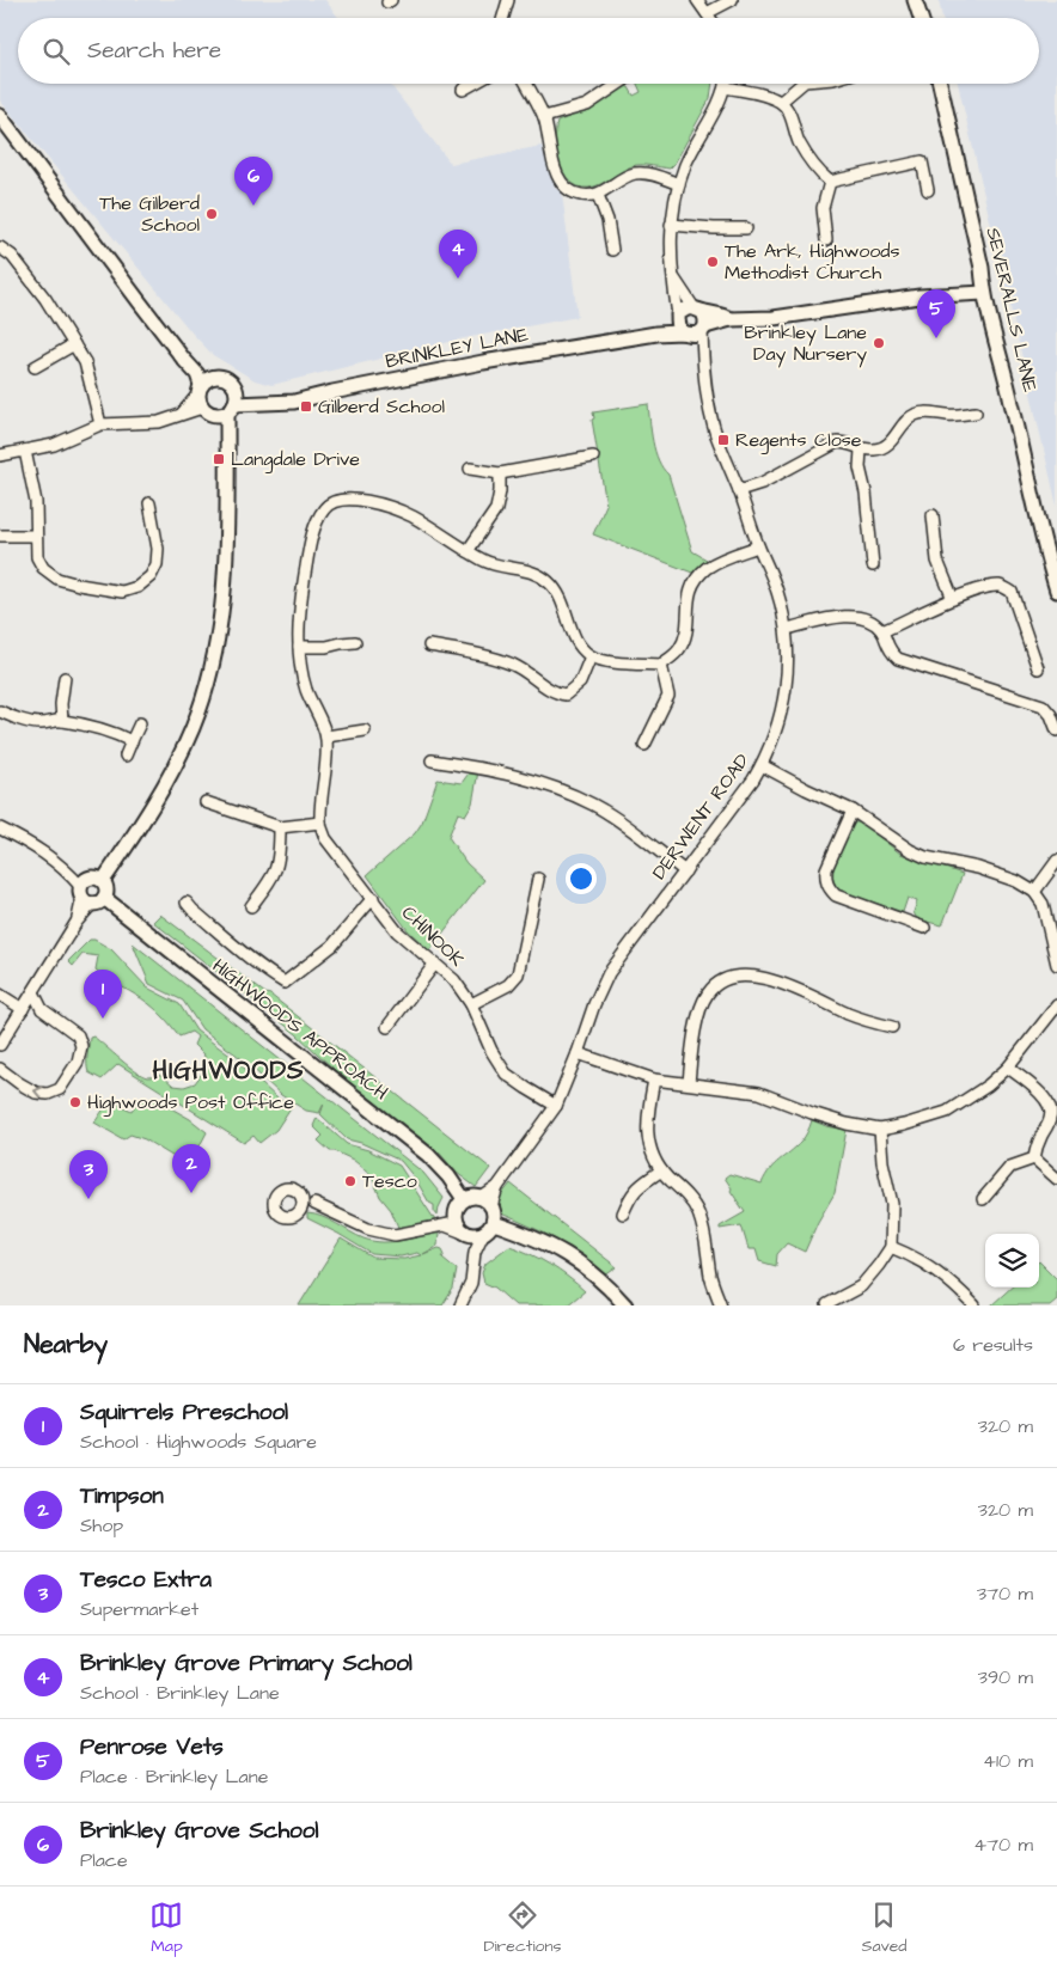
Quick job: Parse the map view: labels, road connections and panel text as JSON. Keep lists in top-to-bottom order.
{
  "streets": {
    "street": [
      "SEVERALLS LANE",
      "BRINKLEY LANE",
      "DERWENT ROAD",
      "CHINOOK",
      "HIGHWOODS APPROACH"
    ]
  },
  "crossings": [
    ["SEVERALLS LANE", "BRINKLEY LANE"],
    ["BRINKLEY LANE", "DERWENT ROAD"],
    ["DERWENT ROAD", "CHINOOK"],
    ["DERWENT ROAD", "HIGHWOODS APPROACH"]
  ],
  "districts": ["HIGHWOODS"],
  "places": {
    "other": [
      "The Gilberd School",
      "The Ark, Highwoods Methodist Church",
      "Brinkley Lane Day Nursery",
      "Highwoods Post Office",
      "Tesco"
    ],
    "transit": ["Gilberd School", "Regents Close", "Langdale Drive"]
  },
  "page": {
    "search": "Search here",
    "pins": [
      "6",
      "4",
      "5",
      "1",
      "2",
      "3"
    ],
    "heading": ["Nearby", "6 results"],
    "list": [
      {
        "mark": "1",
        "name": "Squirrels Preschool",
        "note": "School · Highwoods Square",
        "value": "320 m"
      },
      {
        "mark": "2",
        "name": "Timpson",
        "note": "Shop",
        "value": "320 m"
      },
      {
        "mark": "3",
        "name": "Tesco Extra",
        "note": "Supermarket",
        "value": "370 m"
      },
      {
        "mark": "4",
        "name": "Brinkley Grove Primary School",
        "note": "School · Brinkley Lane",
        "value": "390 m"
      },
      {
        "mark": "5",
        "name": "Penrose Vets",
        "note": "Place · Brinkley Lane",
        "value": "410 m"
      },
      {
        "mark": "6",
        "name": "Brinkley Grove School",
        "note": "Place",
        "value": "470 m"
      }
    ],
    "nav": ["Map", "Directions", "Saved"]
  }
}
